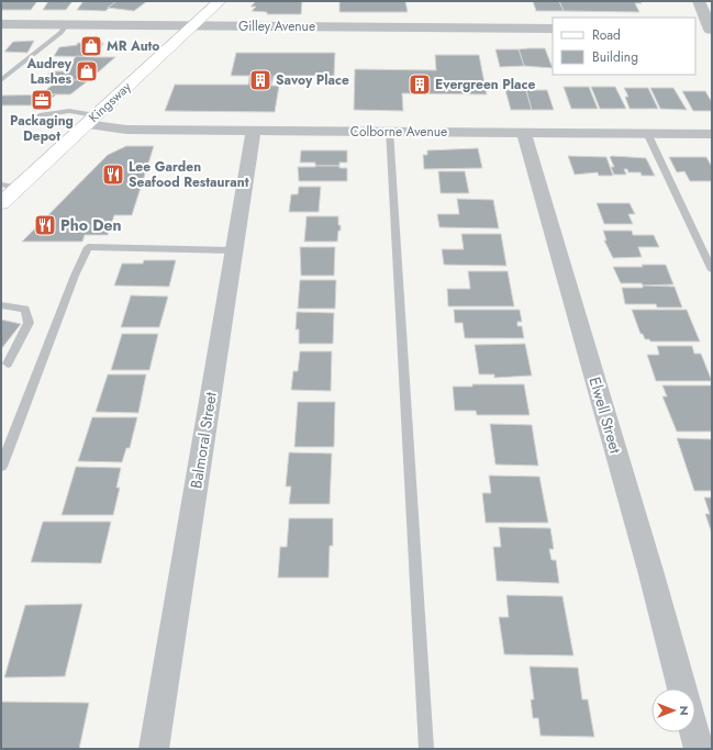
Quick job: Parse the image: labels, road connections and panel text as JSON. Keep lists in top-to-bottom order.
{
  "streets": {
    "main road": ["Kingsway"],
    "street": [
      "Gilley Avenue",
      "Colborne Avenue",
      "Elwell Street",
      "Balmoral Street"
    ]
  },
  "crossings": [
    ["Gilley Avenue", "Kingsway"],
    ["Kingsway", "Colborne Avenue"],
    ["Colborne Avenue", "Elwell Street"],
    ["Colborne Avenue", "Balmoral Street"]
  ],
  "places": {
    "shop": ["MR Auto", "Audrey Lashes"],
    "building": ["Savoy Place", "Evergreen Place"],
    "office": ["Packaging Depot"],
    "restaurant": ["Lee Garden Seafood Restaurant", "Pho Den"]
  },
  "legend": ["Road", "Building"],
  "north": "right"
}
